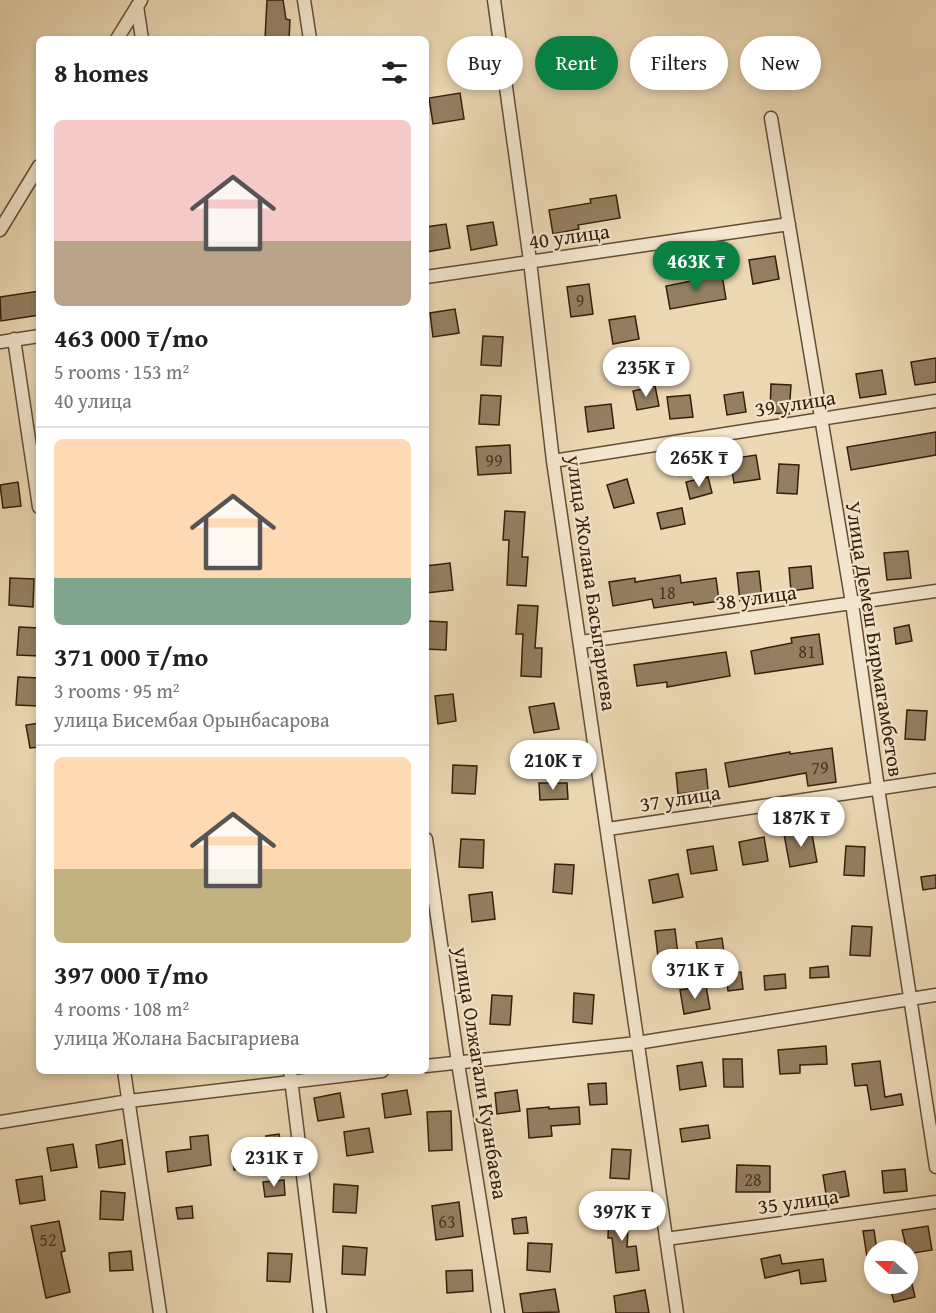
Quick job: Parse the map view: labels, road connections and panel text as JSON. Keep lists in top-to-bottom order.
{
  "streets": {
    "street": [
      "40 улица",
      "39 улица",
      "улица Жолана Басыгариева",
      "38 улица",
      "Улица Демеш Бирмагамбетов",
      "37 улица",
      "улица Олжагали Куанбаева",
      "35 улица"
    ]
  },
  "crossings": [
    ["40 улица", "улица Жолана Басыгариева"],
    ["40 улица", "Улица Демеш Бирмагамбетов"],
    ["39 улица", "улица Жолана Басыгариева"],
    ["39 улица", "Улица Демеш Бирмагамбетов"],
    ["улица Жолана Басыгариева", "38 улица"],
    ["улица Жолана Басыгариева", "37 улица"],
    ["улица Жолана Басыгариева", "35 улица"],
    ["38 улица", "Улица Демеш Бирмагамбетов"],
    ["Улица Демеш Бирмагамбетов", "37 улица"]
  ],
  "house_numbers": [
    "9",
    "99",
    "18",
    "81",
    "79",
    "28",
    "63",
    "52"
  ],
  "north": "left",
  "page": {
    "chip": [
      "Buy",
      "Rent",
      "Filters",
      "New"
    ],
    "heading": "8 homes",
    "list": [
      {
        "name": "463 000 ₸/mo",
        "note": "5 rooms · 153 m² · 40 улица"
      },
      {
        "name": "371 000 ₸/mo",
        "note": "3 rooms · 95 m² · улица Бисембая Орынбасарова"
      },
      {
        "name": "397 000 ₸/mo",
        "note": "4 rooms · 108 m² · улица Жолана Басыгариева"
      }
    ],
    "price": [
      "463K ₸",
      "235K ₸",
      "265K ₸",
      "210K ₸",
      "187K ₸",
      "371K ₸",
      "231K ₸",
      "397K ₸"
    ]
  }
}
